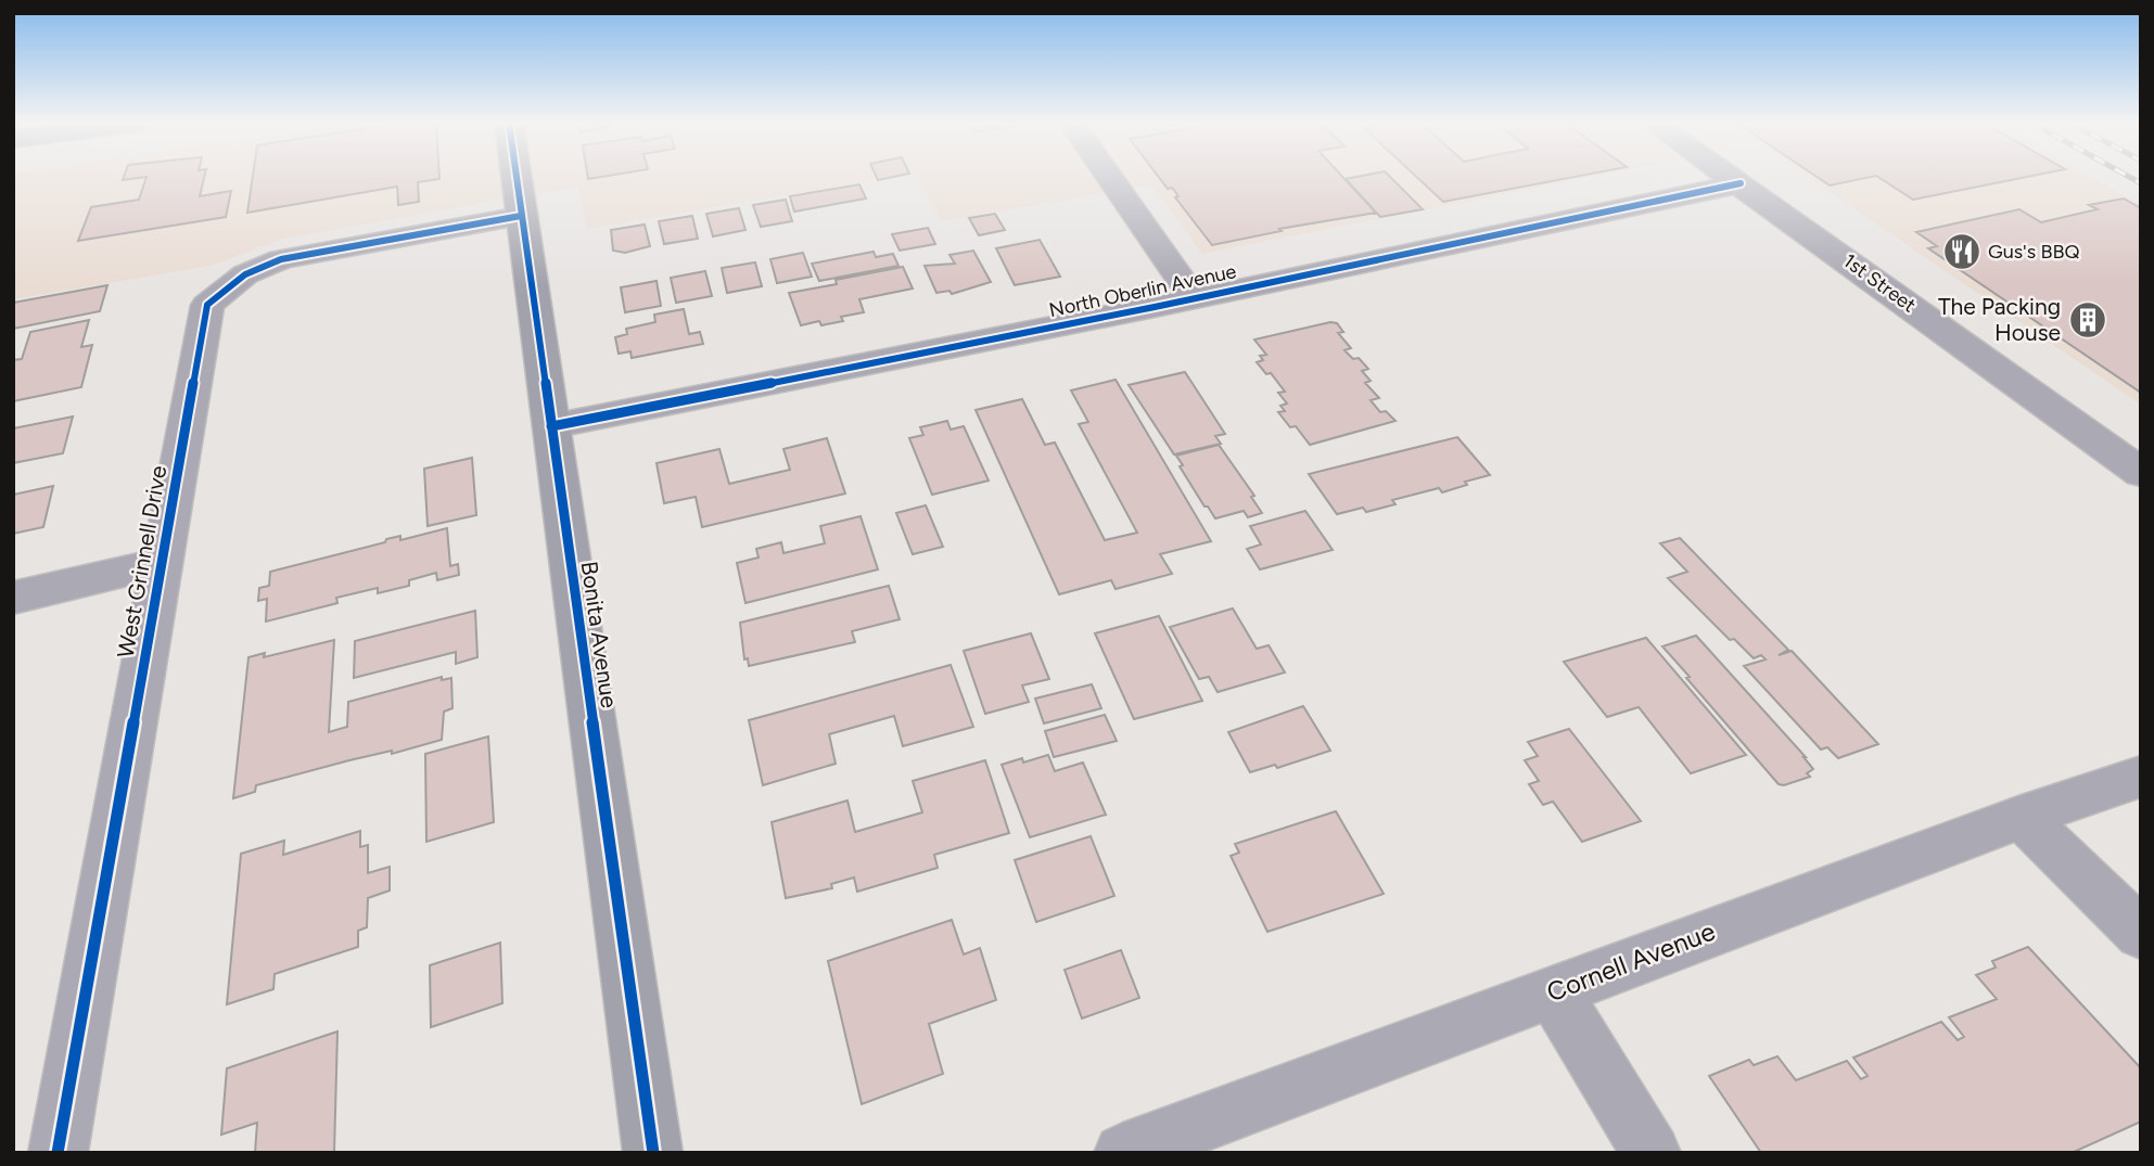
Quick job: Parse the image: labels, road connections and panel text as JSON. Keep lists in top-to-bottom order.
{
  "streets": {
    "main road": ["Bonita Avenue"],
    "street": [
      "1st Street",
      "North Oberlin Avenue",
      "West Grinnell Drive",
      "Cornell Avenue"
    ]
  },
  "crossings": [
    ["1st Street", "North Oberlin Avenue"],
    ["North Oberlin Avenue", "Bonita Avenue"],
    ["West Grinnell Drive", "Bonita Avenue"]
  ],
  "places": {
    "restaurant": ["Gus's BBQ"],
    "building": ["The Packing House"]
  }
}
